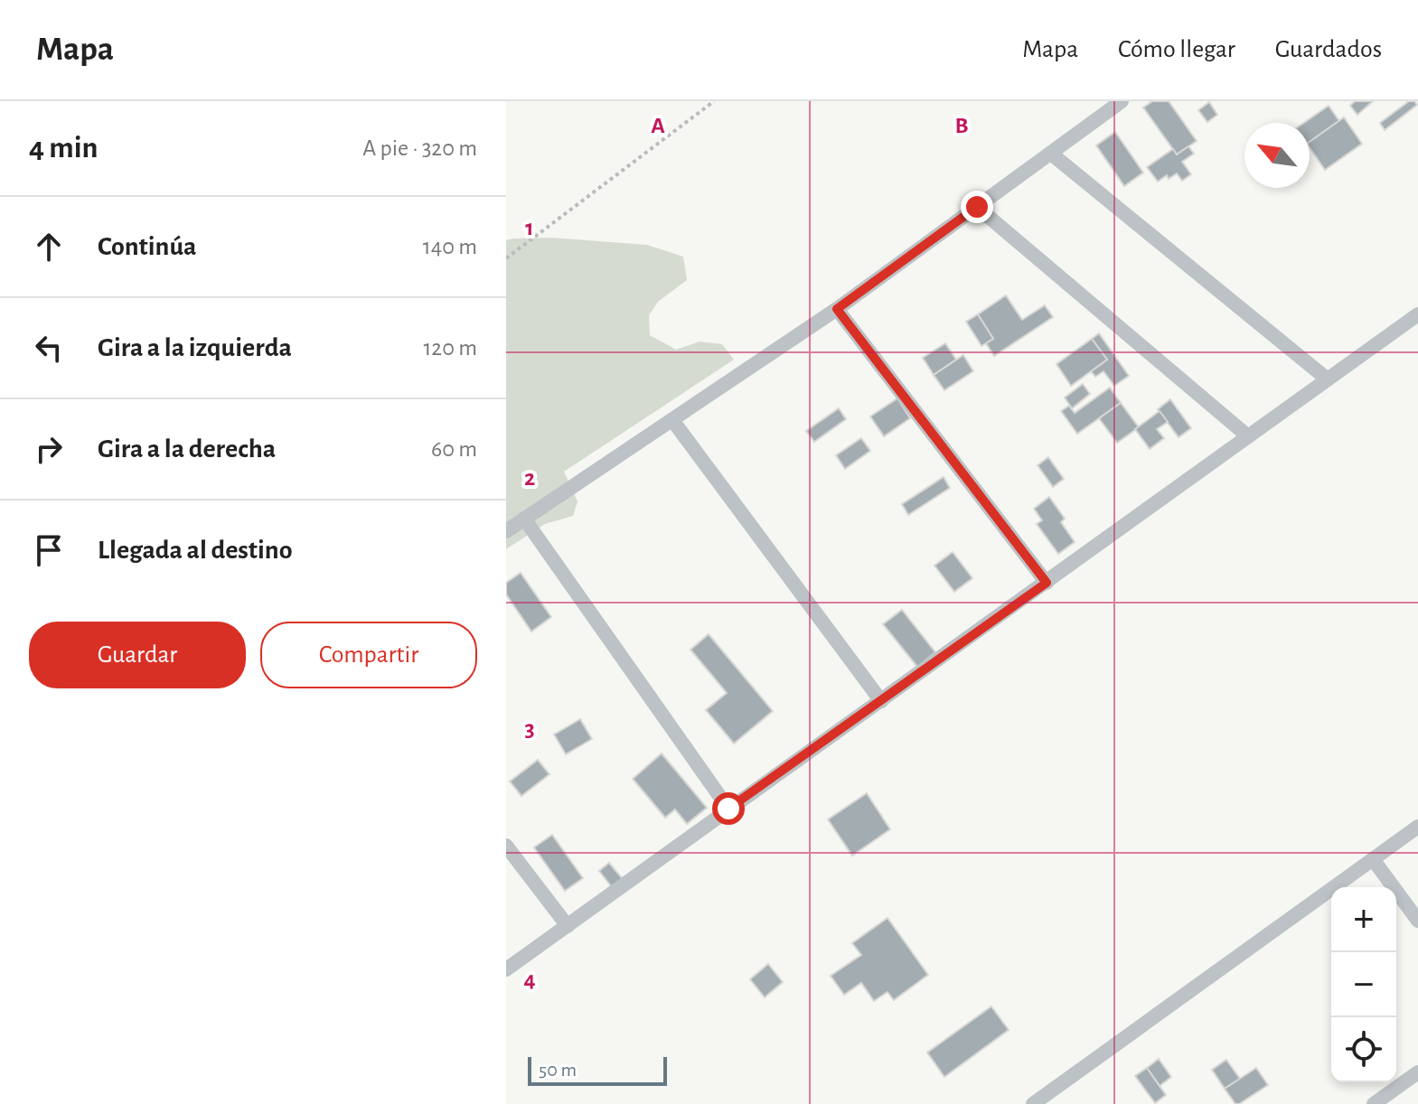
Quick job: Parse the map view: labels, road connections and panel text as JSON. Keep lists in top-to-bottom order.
{
  "scale_bar": "50 m",
  "north": "top left",
  "page": {
    "header": "Mapa",
    "nav": ["Mapa", "Cómo llegar", "Guardados"],
    "heading": ["4 min", "A pie · 320 m"],
    "list": [
      ["Continúa", "140 m"],
      ["Gira a la izquierda", "120 m"],
      ["Gira a la derecha", "60 m"],
      "Llegada al destino"
    ],
    "buttons": ["Guardar", "Compartir"],
    "map_buttons": ["+", "−"],
    "scale": "50 m"
  },
  "grid": {
    "columns": ["A", "B"],
    "rows": [
      "1",
      "2",
      "3",
      "4"
    ]
  }
}
